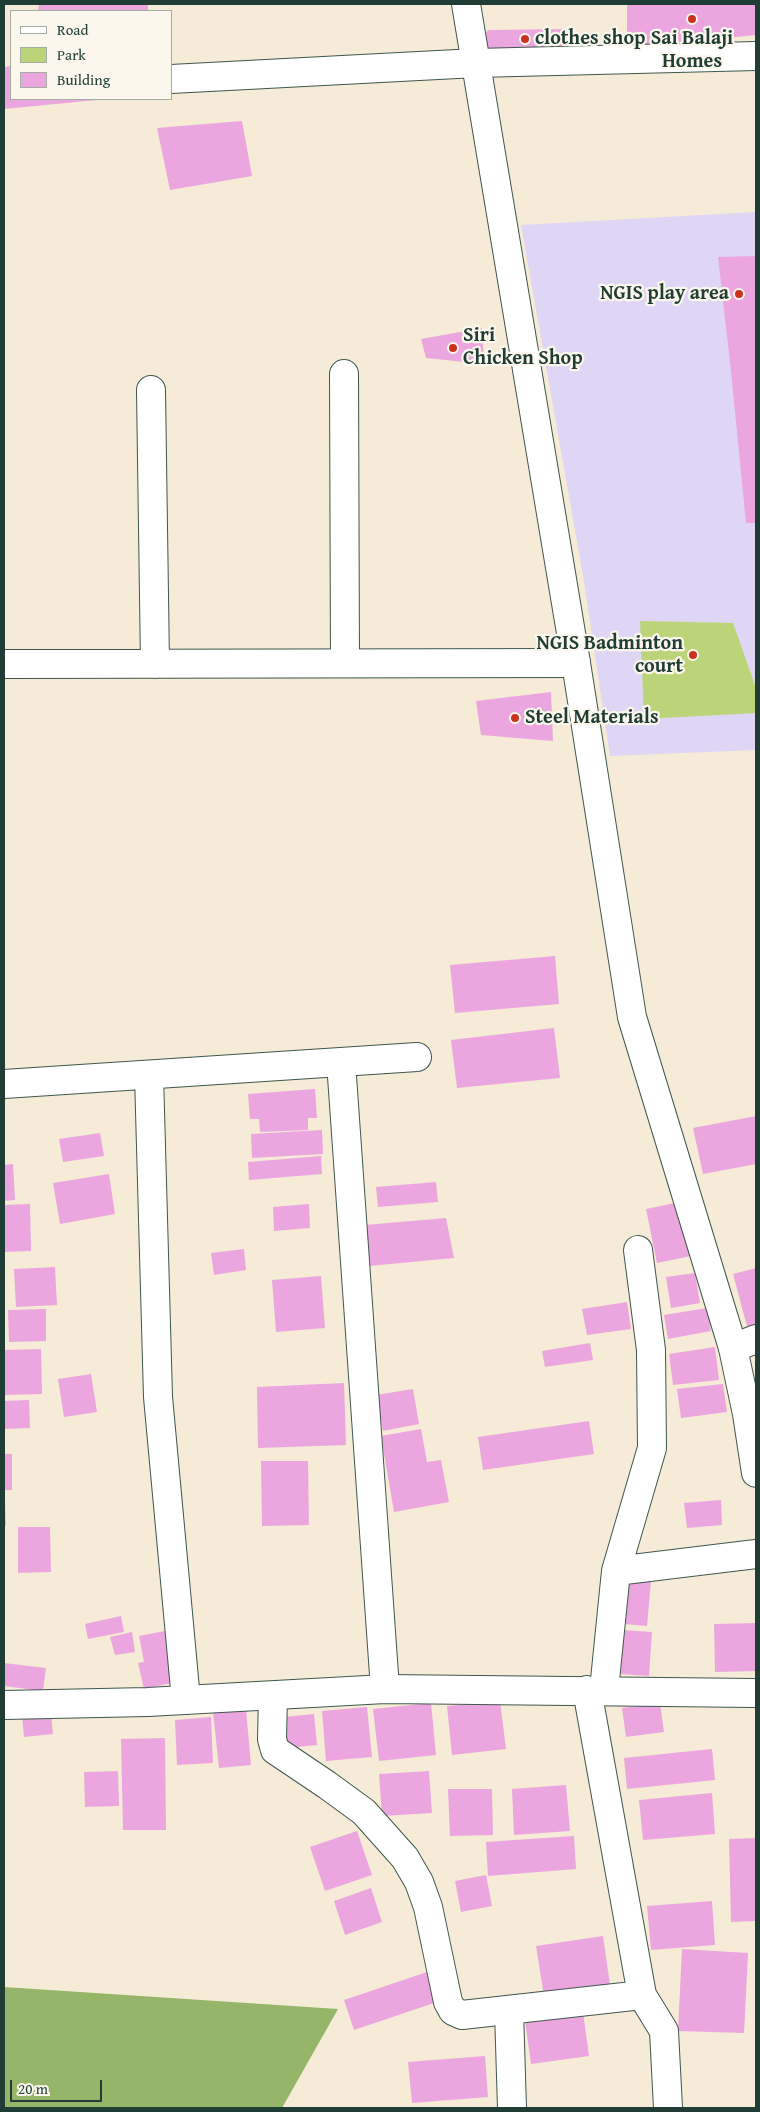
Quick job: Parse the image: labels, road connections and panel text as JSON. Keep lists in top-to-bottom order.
{
  "places": [
    "Sai Balaji Homes",
    "clothes shop",
    "NGIS play area",
    "Siri Chicken Shop",
    "NGIS Badminton court",
    "Steel Materials"
  ],
  "legend": ["Road", "Park", "Building"],
  "scale_bar": "20 m"
}
